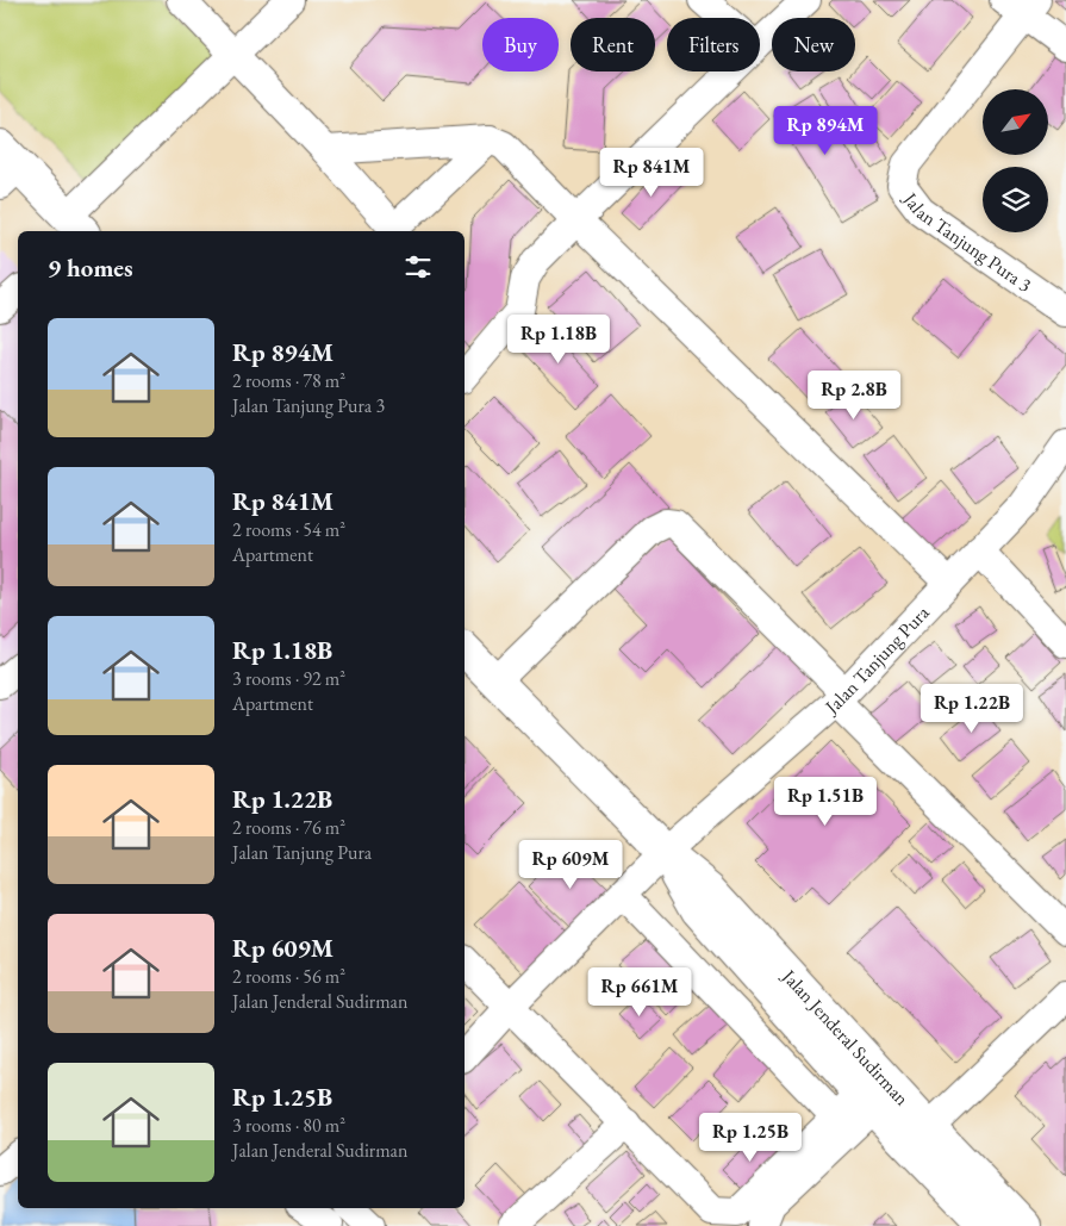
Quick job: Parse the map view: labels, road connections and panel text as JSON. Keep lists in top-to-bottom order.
{
  "streets": {
    "highway": ["Jalan Jenderal Sudirman"],
    "street": ["Jalan Tanjung Pura 3", "Jalan Tanjung Pura"]
  },
  "crossings": [
    ["Jalan Tanjung Pura", "Jalan Jenderal Sudirman"]
  ],
  "north": "top right",
  "page": {
    "chip": [
      "Buy",
      "Rent",
      "Filters",
      "New"
    ],
    "price": [
      "Rp 894M",
      "Rp 841M",
      "Rp 1.18B",
      "Rp 2.8B",
      "Rp 1.22B",
      "Rp 1.51B",
      "Rp 609M",
      "Rp 661M",
      "Rp 1.25B"
    ],
    "heading": "9 homes",
    "list": [
      {
        "name": "Rp 894M",
        "note": "2 rooms · 78 m² · Jalan Tanjung Pura 3"
      },
      {
        "name": "Rp 841M",
        "note": "2 rooms · 54 m² · Apartment"
      },
      {
        "name": "Rp 1.18B",
        "note": "3 rooms · 92 m² · Apartment"
      },
      {
        "name": "Rp 1.22B",
        "note": "2 rooms · 76 m² · Jalan Tanjung Pura"
      },
      {
        "name": "Rp 609M",
        "note": "2 rooms · 56 m² · Jalan Jenderal Sudirman"
      },
      {
        "name": "Rp 1.25B",
        "note": "3 rooms · 80 m² · Jalan Jenderal Sudirman"
      }
    ]
  }
}
